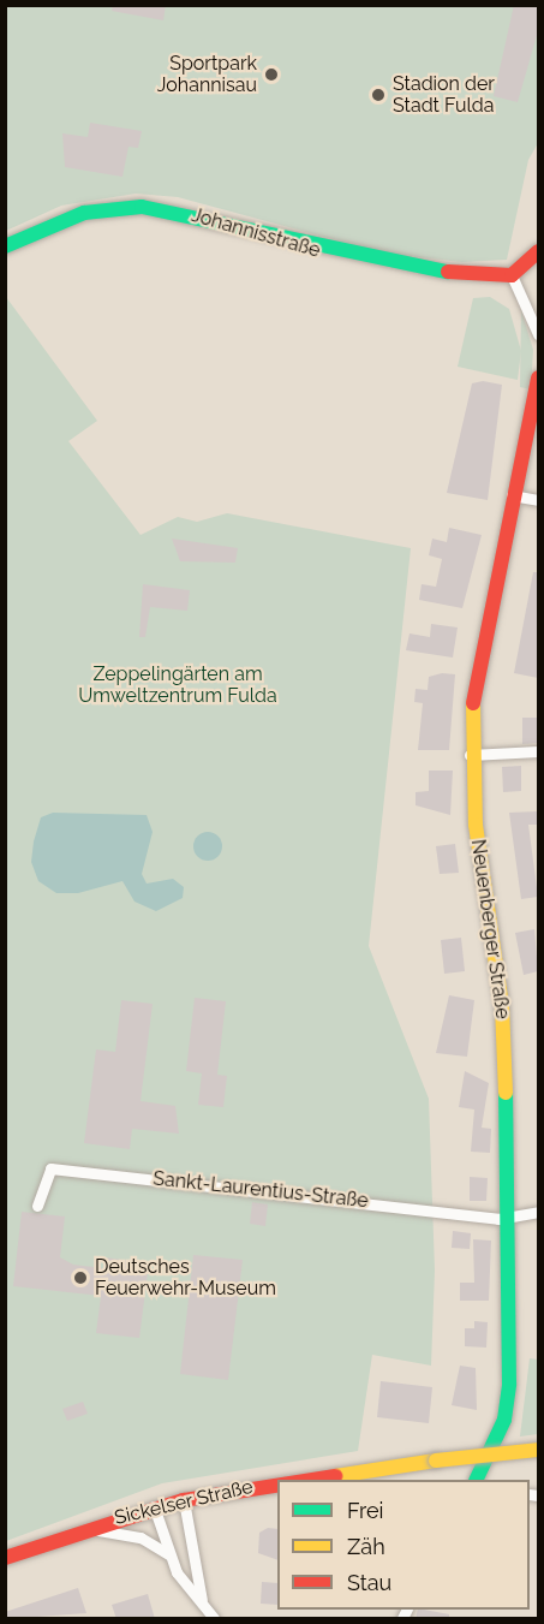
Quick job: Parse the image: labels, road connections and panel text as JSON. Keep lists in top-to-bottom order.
{
  "streets": {
    "street": [
      "Johannisstraße",
      "Neuenberger Straße",
      "Sankt-Laurentius-Straße",
      "Sickelser Straße"
    ]
  },
  "crossings": [
    ["Neuenberger Straße", "Sankt-Laurentius-Straße"]
  ],
  "parks": ["Zeppelingärten am Umweltzentrum Fulda"],
  "places": ["Sportpark Johannisau", "Stadion der Stadt Fulda", "Deutsches Feuerwehr-Museum"],
  "legend": ["Frei", "Zäh", "Stau"]
}
